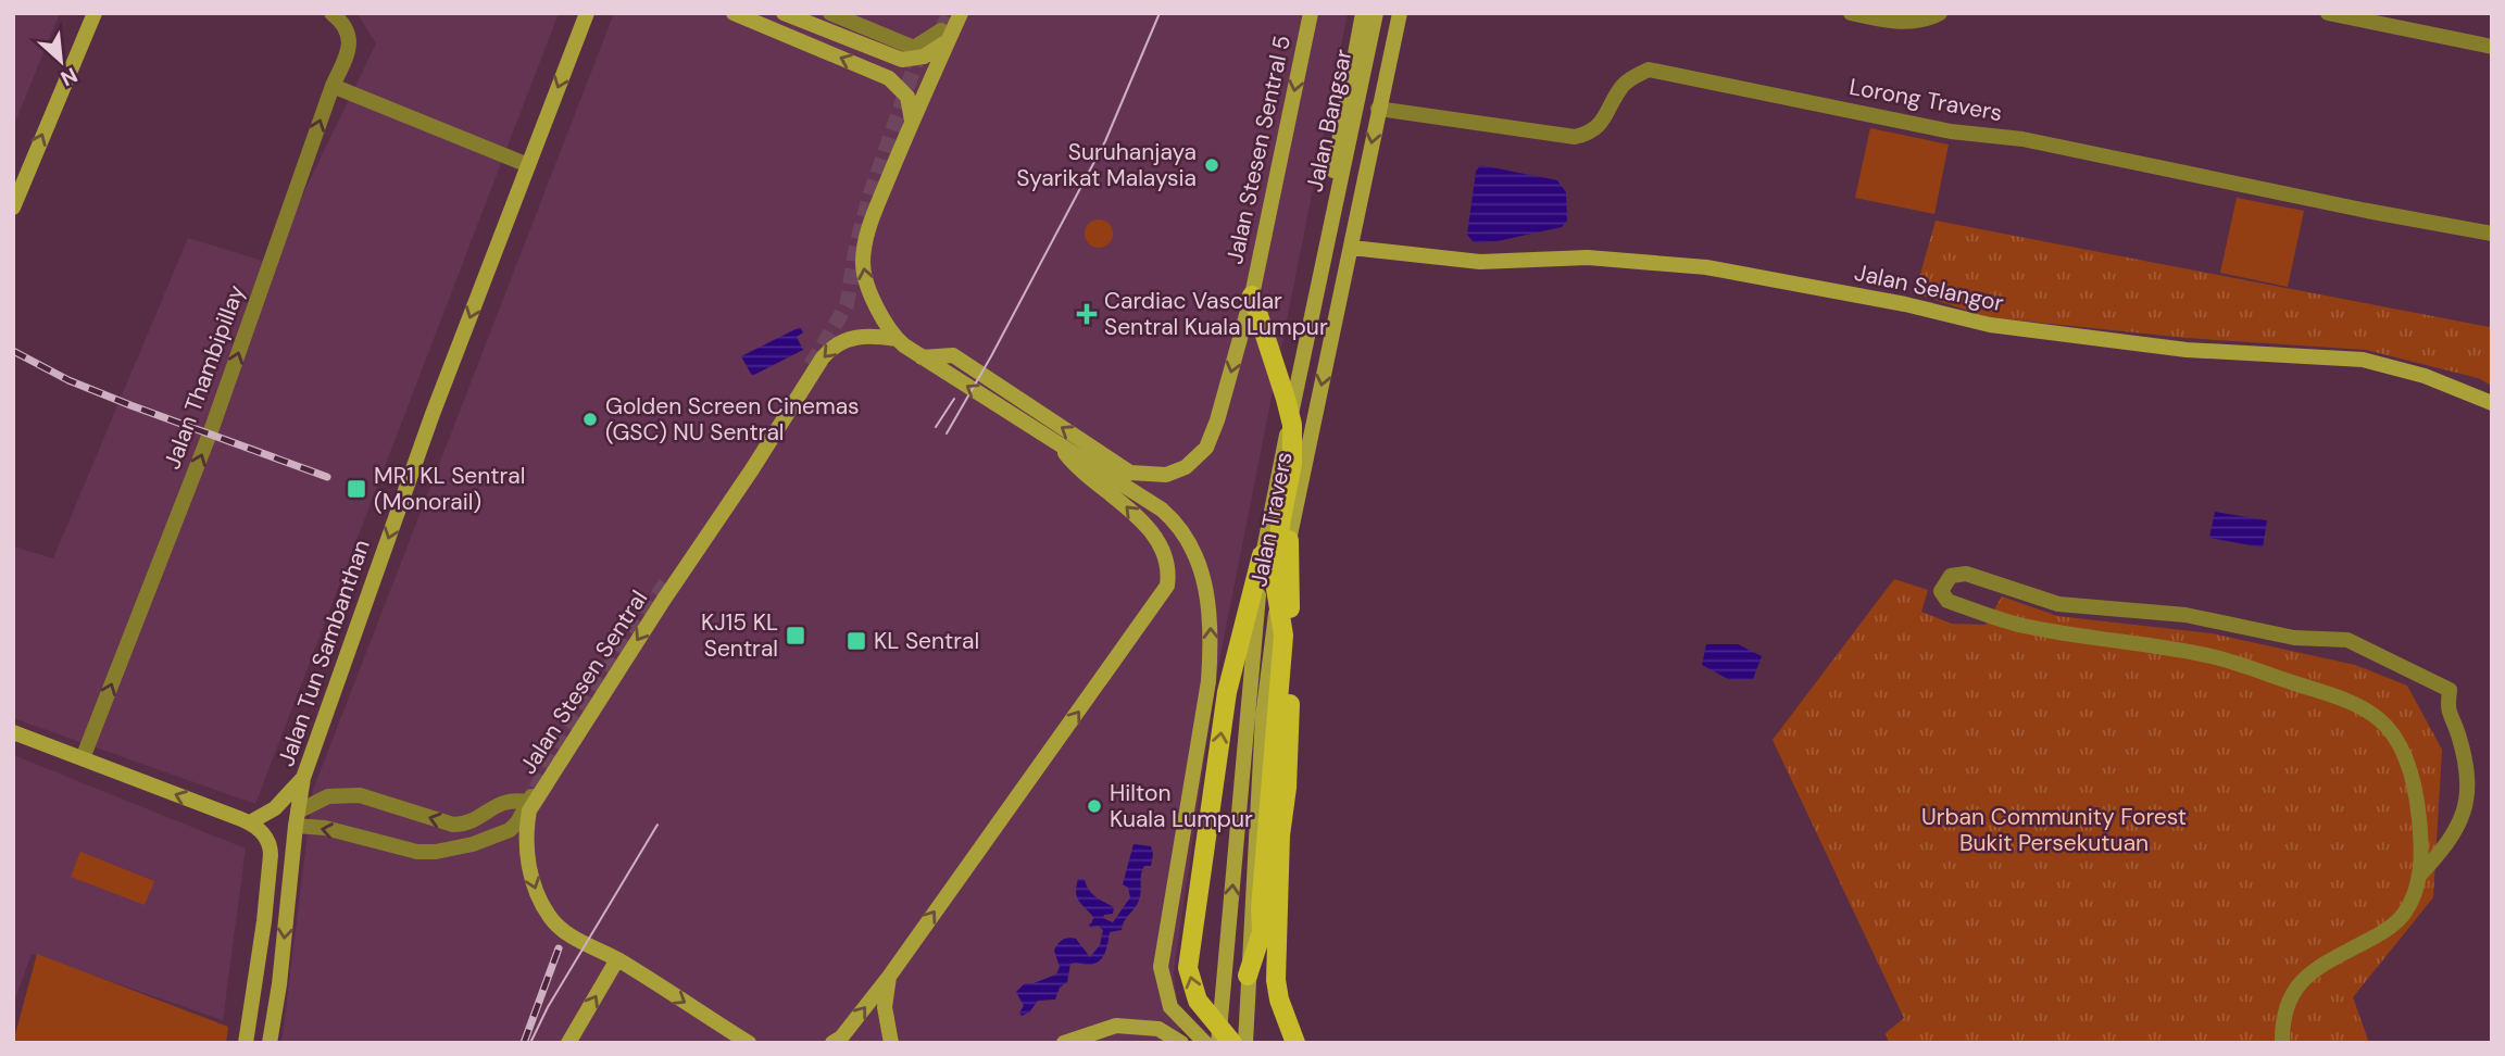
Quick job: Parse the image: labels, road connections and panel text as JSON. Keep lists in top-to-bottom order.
{
  "streets": {
    "street": [
      "Lorong Travers",
      "Jalan Bangsar",
      "Jalan Stesen Sentral 5",
      "Jalan Selangor",
      "Jalan Thambipillay",
      "Jalan Travers",
      "Jalan Tun Sambanthan",
      "Jalan Stesen Sentral"
    ]
  },
  "crossings": [
    ["Lorong Travers", "Jalan Travers"],
    ["Jalan Bangsar", "Jalan Travers"],
    ["Jalan Stesen Sentral 5", "Jalan Stesen Sentral"],
    ["Jalan Selangor", "Jalan Travers"]
  ],
  "one_way": ["Jalan Thambipillay", "Jalan Tun Sambanthan"],
  "parks": ["Urban Community Forest Bukit Persekutuan"],
  "places": {
    "other": ["Suruhanjaya Syarikat Malaysia", "Golden Screen Cinemas (GSC) NU Sentral", "Hilton Kuala Lumpur"],
    "health": ["Cardiac Vascular Sentral Kuala Lumpur"],
    "transit": ["MR1 KL Sentral (Monorail)", "KJ15 KL Sentral", "KL Sentral"]
  },
  "north": "bottom right"
}
